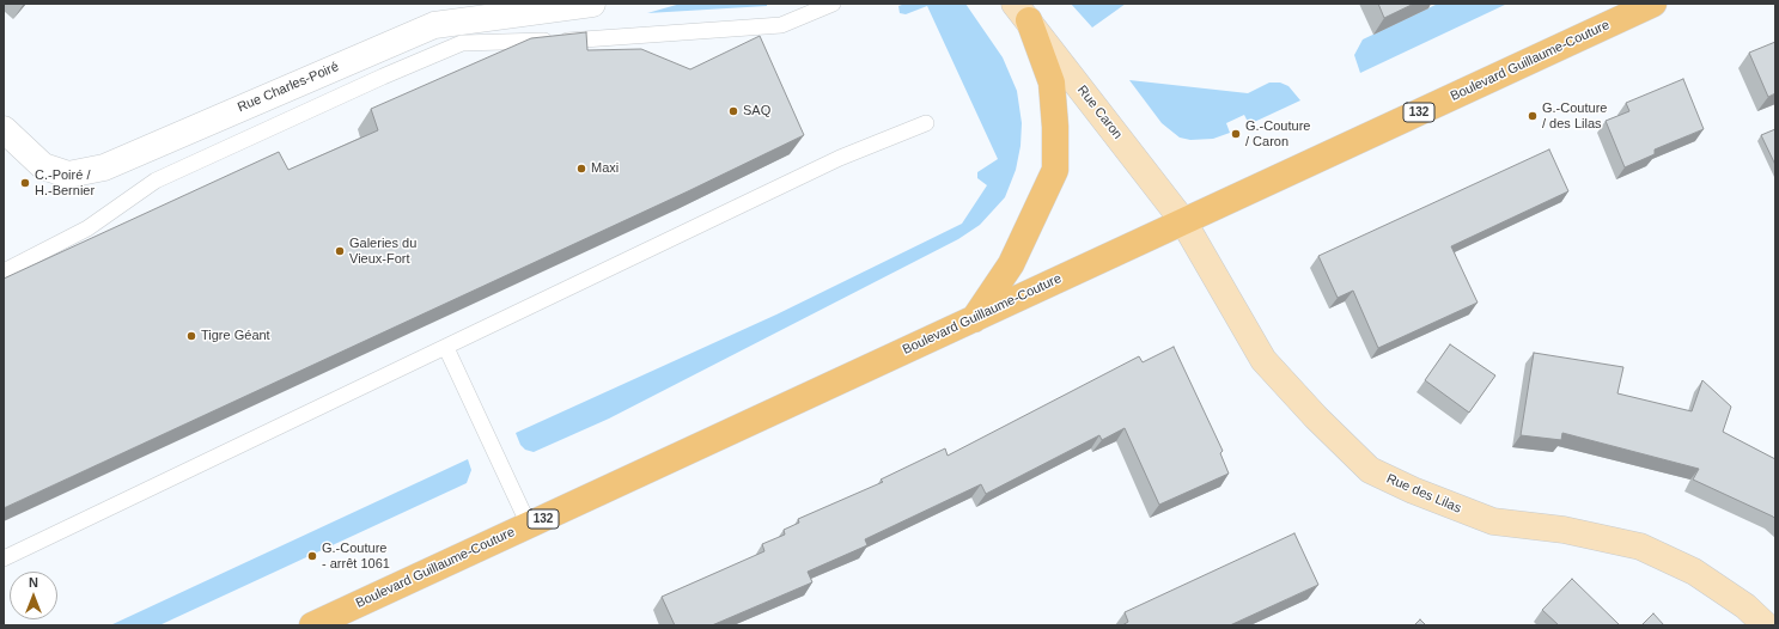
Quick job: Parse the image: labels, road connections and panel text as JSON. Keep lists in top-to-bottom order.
{
  "streets": {
    "main road": ["Boulevard Guillaume-Couture", "132"],
    "street": ["Rue Charles-Poiré", "Rue Caron", "Rue des Lilas"]
  },
  "crossings": [
    ["Boulevard Guillaume-Couture", "Rue Caron"],
    ["Boulevard Guillaume-Couture", "Rue des Lilas"],
    ["Rue Caron", "Rue des Lilas"]
  ],
  "places": [
    "SAQ",
    "G.-Couture / des Lilas",
    "G.-Couture / Caron",
    "Maxi",
    "C.-Poiré / H.-Bernier",
    "Galeries du Vieux-Fort",
    "Tigre Géant",
    "G.-Couture - arrêt 1061"
  ],
  "north": "top"
}
